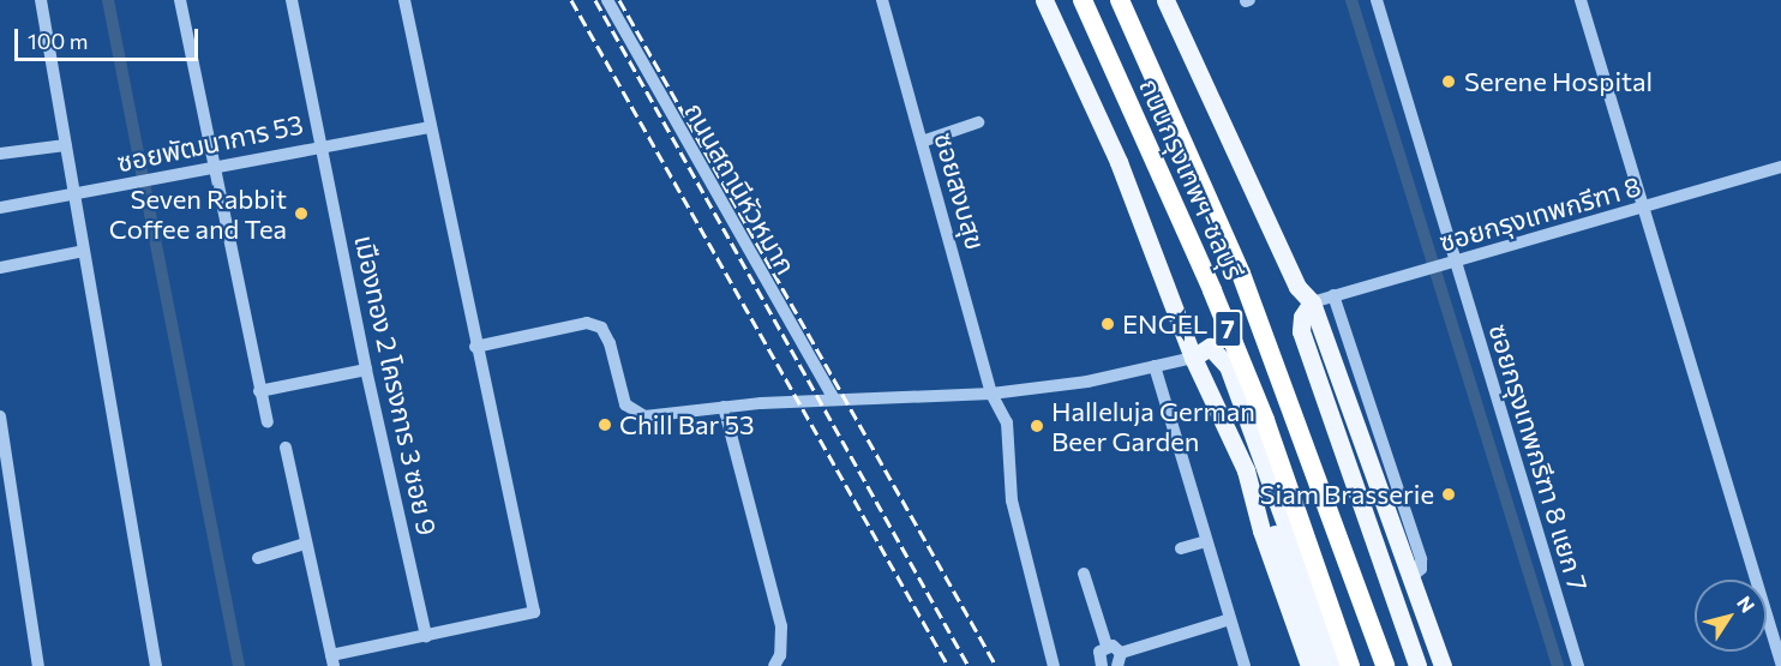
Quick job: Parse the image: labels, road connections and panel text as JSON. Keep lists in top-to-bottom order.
{
  "streets": {
    "highway": ["ถนนกรุงเทพฯ-ชลบุรี", "7"],
    "street": [
      "ซอยพัฒนาการ 53",
      "ถนนสถานีหัวหมาก",
      "ซอยสงบสุข",
      "ซอยกรุงเทพกรีฑา 8",
      "เมืองทอง 2 โครงการ 3 ซอย 9",
      "ซอยกรุงเทพกรีฑา 8 แยก 7"
    ]
  },
  "crossings": [
    ["ซอยพัฒนาการ 53", "เมืองทอง 2 โครงการ 3 ซอย 9"],
    ["ซอยกรุงเทพกรีฑา 8", "ซอยกรุงเทพกรีฑา 8 แยก 7"]
  ],
  "places": [
    "Serene Hospital",
    "Seven Rabbit Coffee and Tea",
    "ENGEL",
    "Chill Bar 53",
    "Halleluja German Beer Garden",
    "Siam Brasserie"
  ],
  "scale_bar": "100 m",
  "north": "top right"
}
